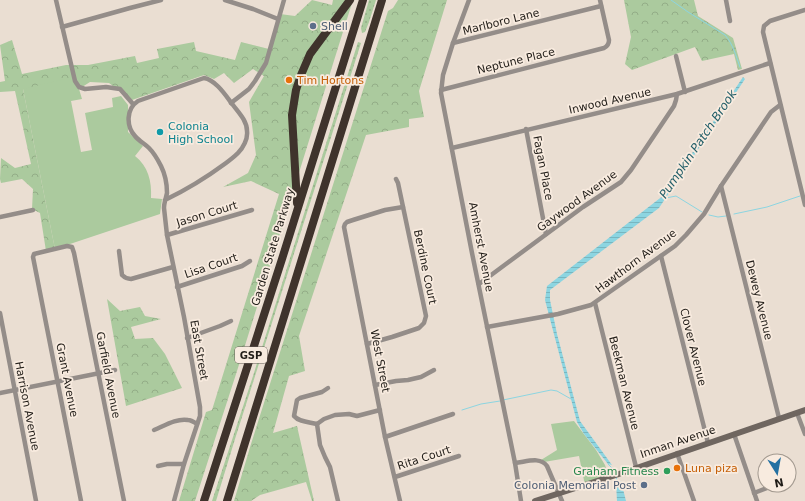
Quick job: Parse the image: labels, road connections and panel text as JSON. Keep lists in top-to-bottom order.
{
  "streets": {
    "highway": ["Garden State Parkway", "GSP"],
    "main road": ["Inman Avenue"],
    "street": [
      "Marlboro Lane",
      "Neptune Place",
      "Inwood Avenue",
      "Fagan Place",
      "Gaywood Avenue",
      "Jason Court",
      "Amherst Avenue",
      "Hawthorn Avenue",
      "Lisa Court",
      "Berdine Court",
      "Dewey Avenue",
      "Clover Avenue",
      "East Street",
      "West Street",
      "Garfield Avenue",
      "Grant Avenue",
      "Beekman Avenue",
      "Harrison Avenue",
      "Rita Court"
    ]
  },
  "crossings": [
    ["Marlboro Lane", "Neptune Place"],
    ["Marlboro Lane", "Amherst Avenue"],
    ["Neptune Place", "Amherst Avenue"],
    ["Inwood Avenue", "Fagan Place"],
    ["Inwood Avenue", "Gaywood Avenue"],
    ["Inwood Avenue", "Amherst Avenue"],
    ["Fagan Place", "Gaywood Avenue"],
    ["Gaywood Avenue", "Amherst Avenue"],
    ["Jason Court", "East Street"],
    ["Amherst Avenue", "Hawthorn Avenue"],
    ["Hawthorn Avenue", "Dewey Avenue"],
    ["Hawthorn Avenue", "Clover Avenue"],
    ["Hawthorn Avenue", "Beekman Avenue"],
    ["Lisa Court", "East Street"],
    ["Berdine Court", "West Street"],
    ["Dewey Avenue", "Inman Avenue"],
    ["Clover Avenue", "Inman Avenue"],
    ["West Street", "Rita Court"],
    ["Garfield Avenue", "Grant Avenue"],
    ["Beekman Avenue", "Inman Avenue"]
  ],
  "water": ["Pumpkin Patch Brook"],
  "places": [
    "Shell",
    "Tim Hortons",
    "Colonia High School",
    "Luna piza",
    "Graham Fitness",
    "Colonia Memorial Post"
  ],
  "north": "bottom"
}
